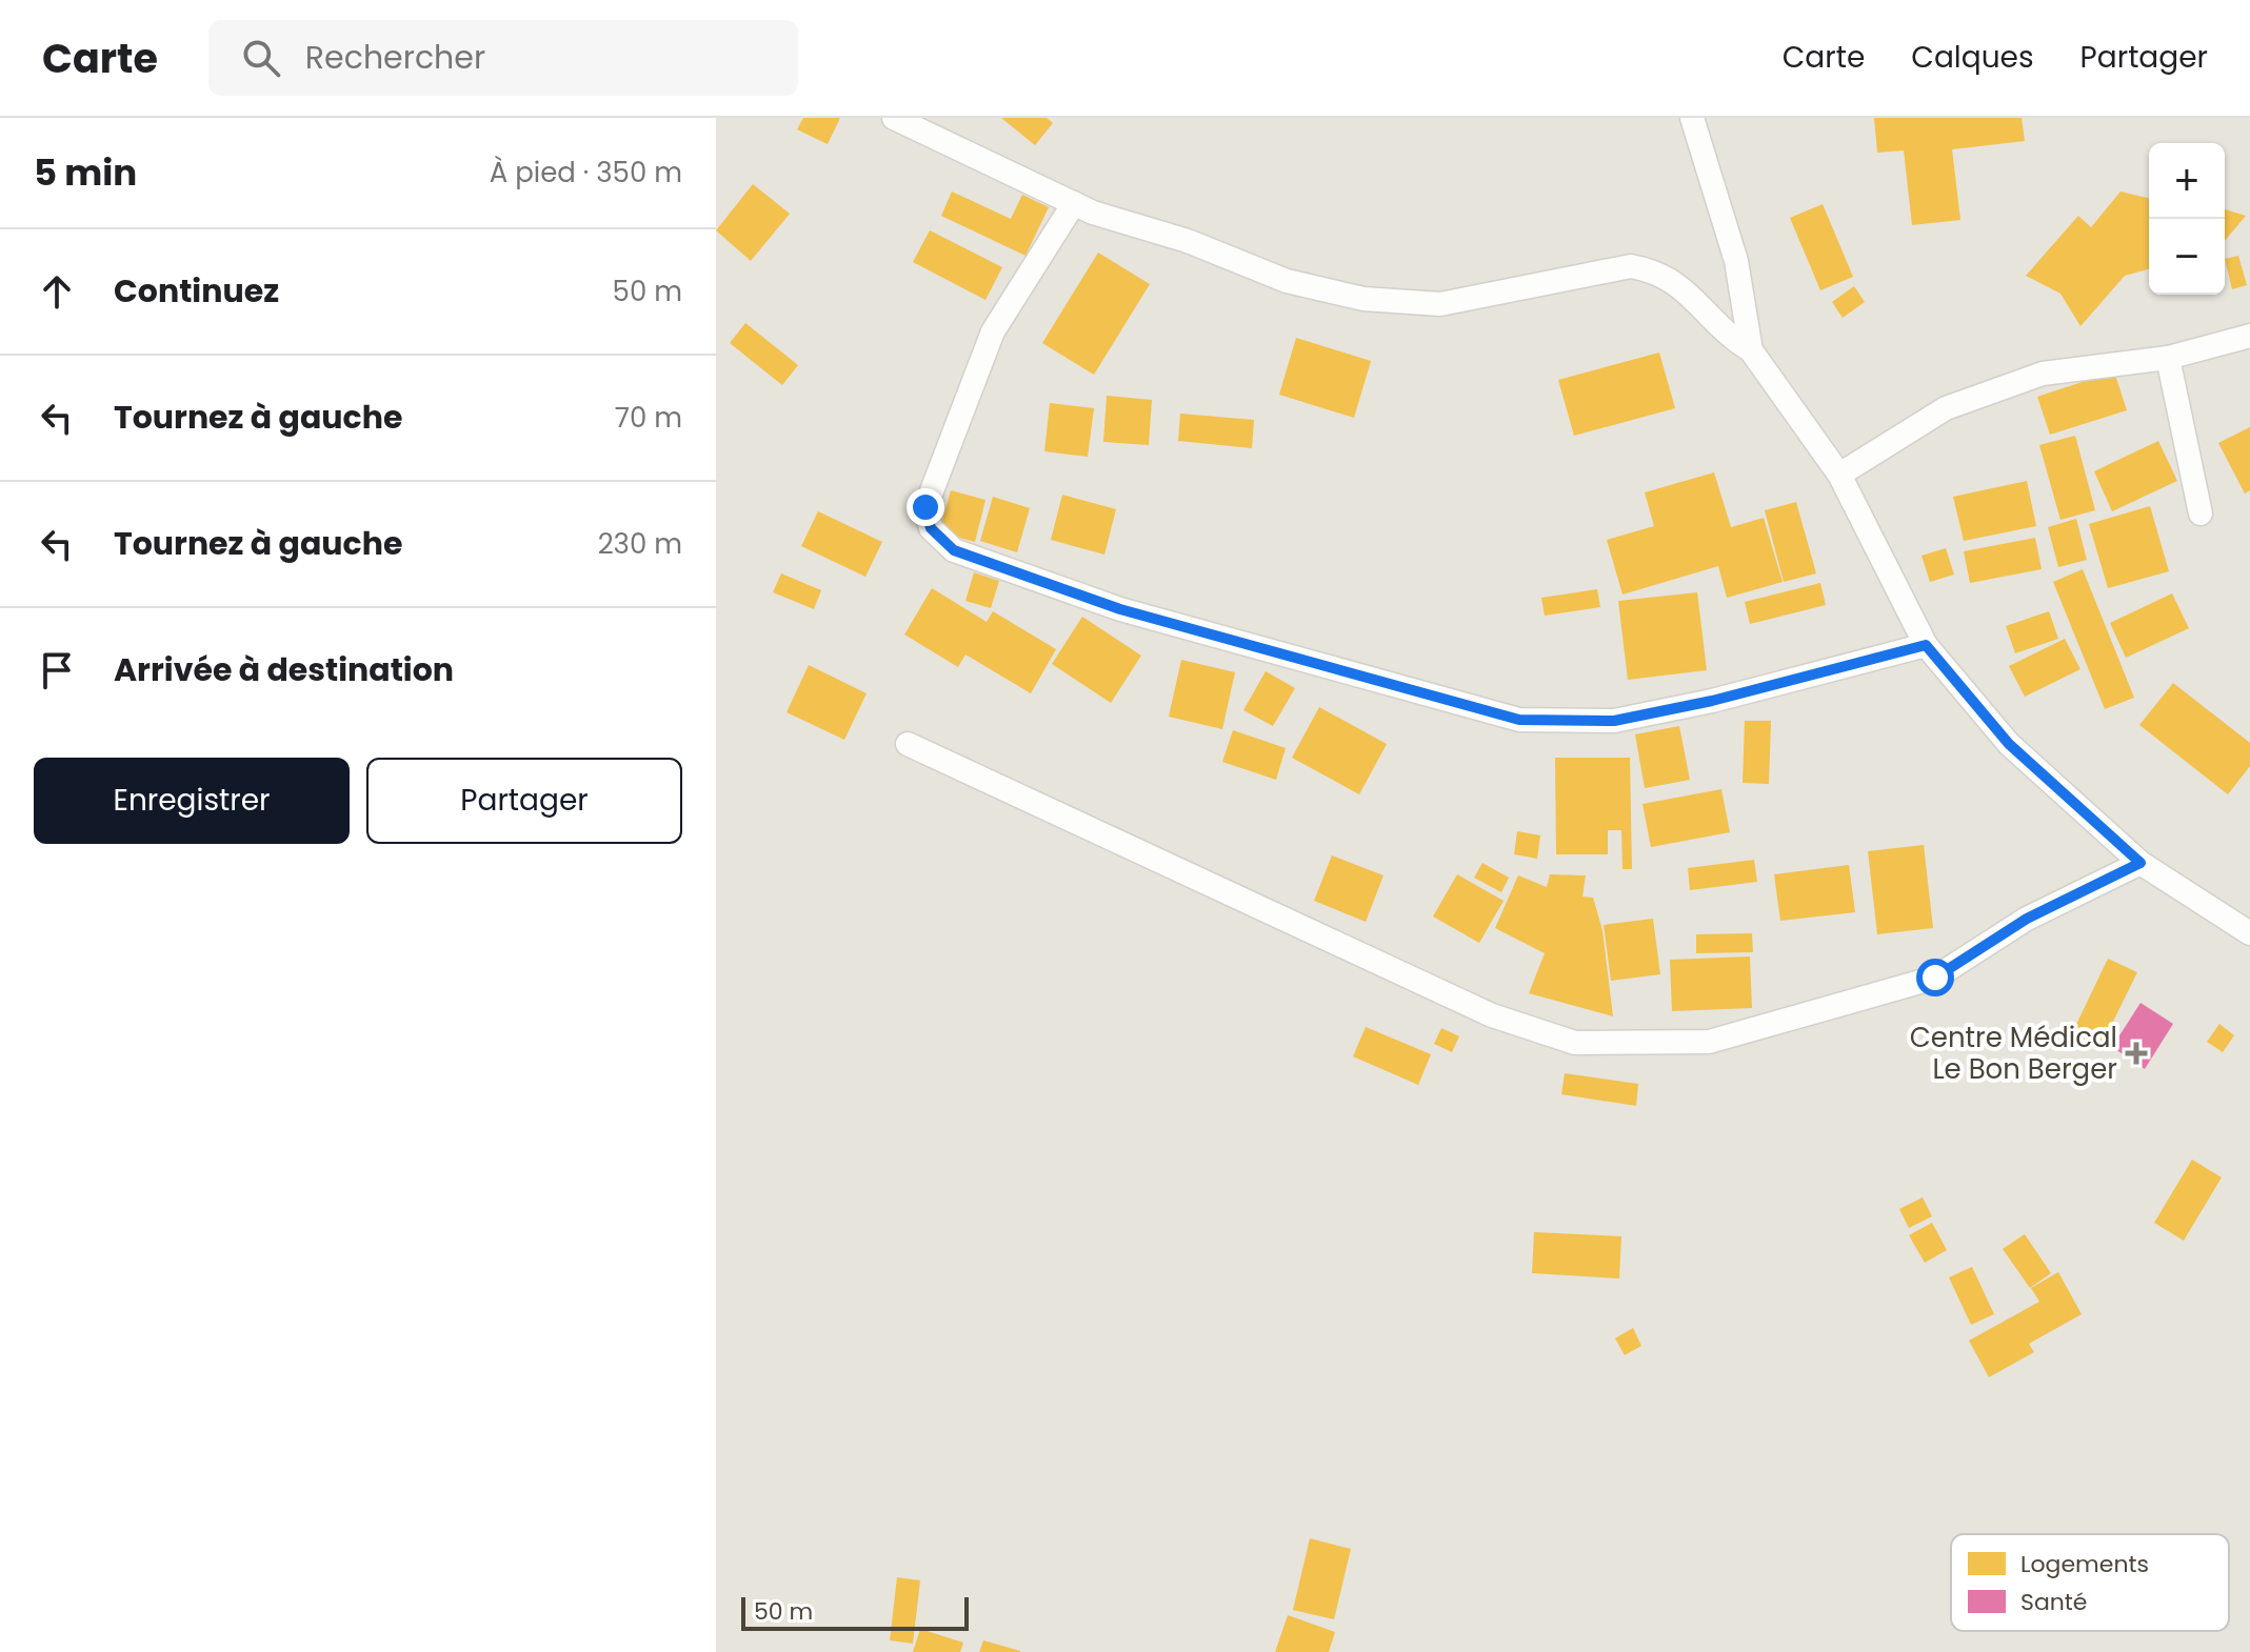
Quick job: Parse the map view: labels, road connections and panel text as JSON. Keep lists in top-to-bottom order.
{
  "places": {
    "health": ["Centre Médical Le Bon Berger"]
  },
  "legend": ["Logements", "Santé"],
  "scale_bar": "50 m",
  "page": {
    "header": "Carte",
    "search": "Rechercher",
    "nav": ["Carte", "Calques", "Partager"],
    "heading": ["5 min", "À pied · 350 m"],
    "map_buttons": ["+", "−"],
    "list": [
      ["Continuez", "50 m"],
      ["Tournez à gauche", "70 m"],
      ["Tournez à gauche", "230 m"],
      "Arrivée à destination"
    ],
    "buttons": ["Enregistrer", "Partager"],
    "scale": "50 m"
  }
}
